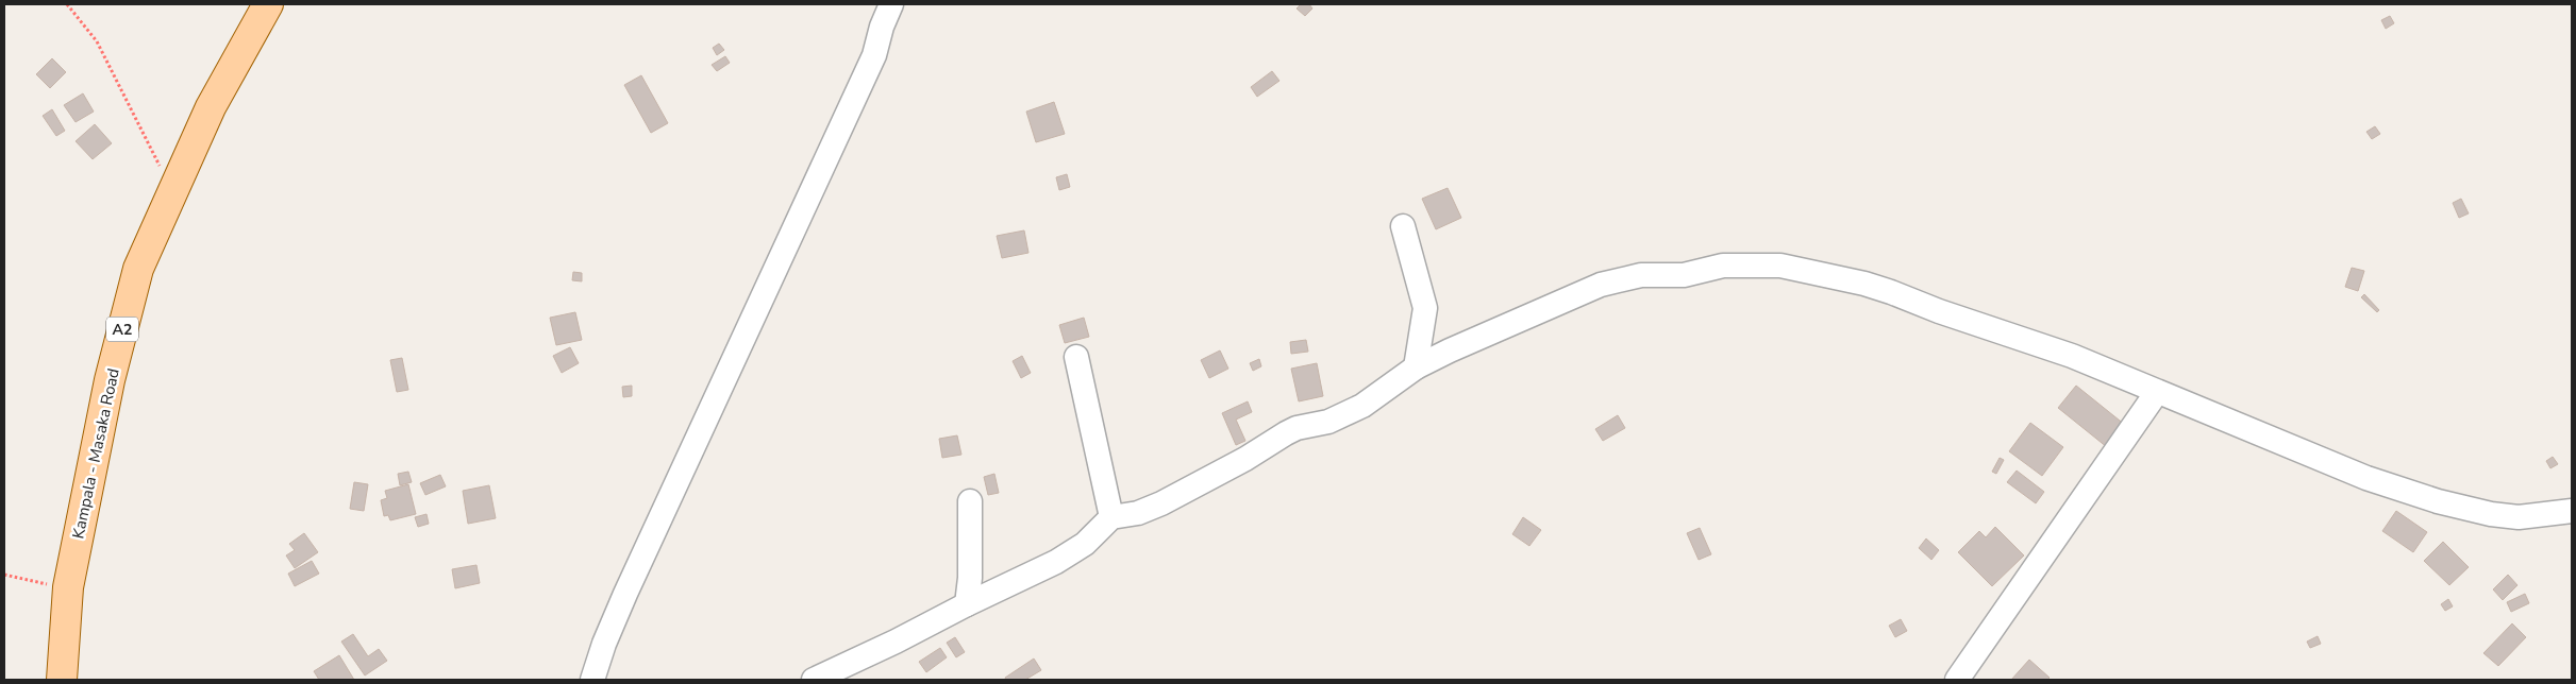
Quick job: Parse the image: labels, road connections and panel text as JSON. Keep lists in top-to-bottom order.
{
  "streets": {
    "main road": ["A2", "Kampala - Masaka Road"]
  }
}
